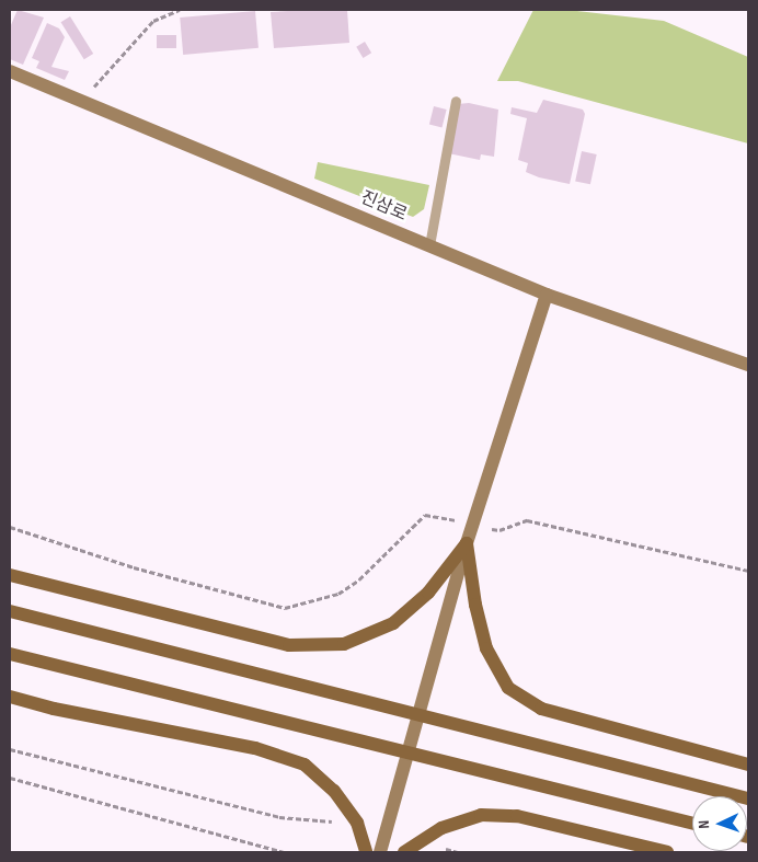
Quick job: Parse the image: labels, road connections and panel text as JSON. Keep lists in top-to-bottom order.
{
  "streets": {
    "street": ["진삼로"]
  },
  "north": "left"
}
